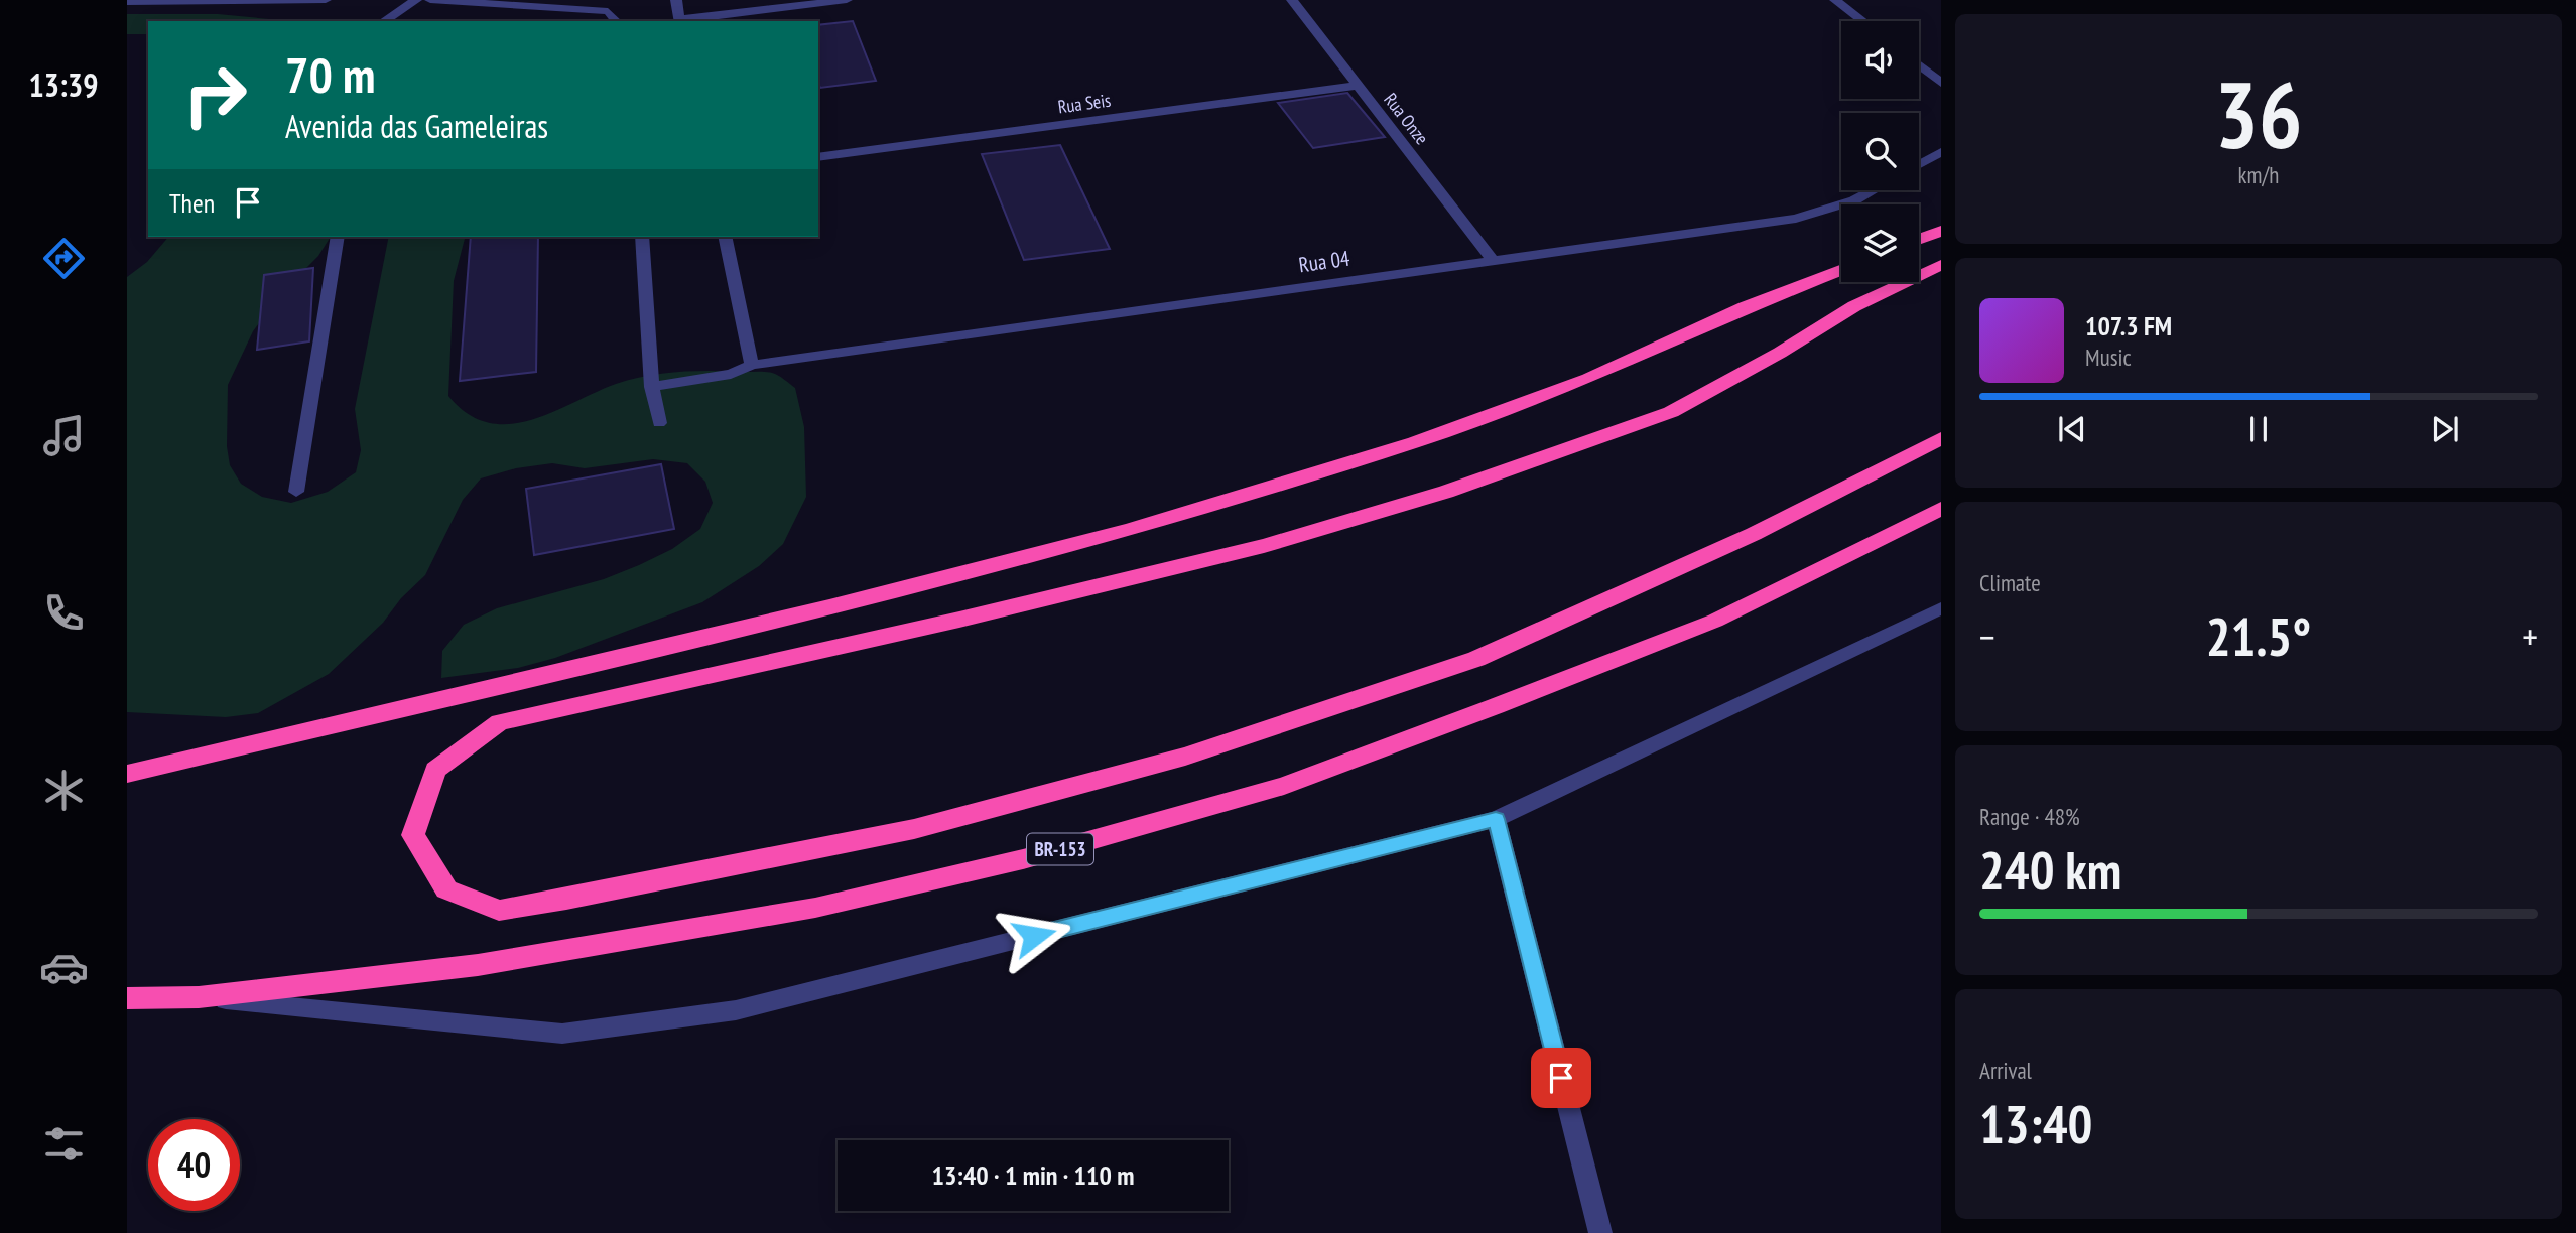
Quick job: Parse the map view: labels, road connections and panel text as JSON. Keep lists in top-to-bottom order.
{
  "streets": {
    "highway": ["BR-153"],
    "street": ["Rua Seis", "Rua Onze", "Rua 04"]
  },
  "crossings": [
    ["Rua Seis", "Rua Onze"],
    ["Rua Onze", "Rua 04"]
  ],
  "page": {
    "tabs": "13:39",
    "tile": [
      ["36", "km/h"],
      "Climate",
      ["Range · 48%", "240 km"],
      ["Arrival", "13:40"]
    ],
    "turn": ["70 m", "Avenida das Gameleiras"],
    "then": "Then",
    "song": ["107.3 FM", "Music"],
    "heat": ["−", "21.5°", "+"],
    "limit": "40",
    "trip": "13:40 · 1 min · 110 m"
  }
}
